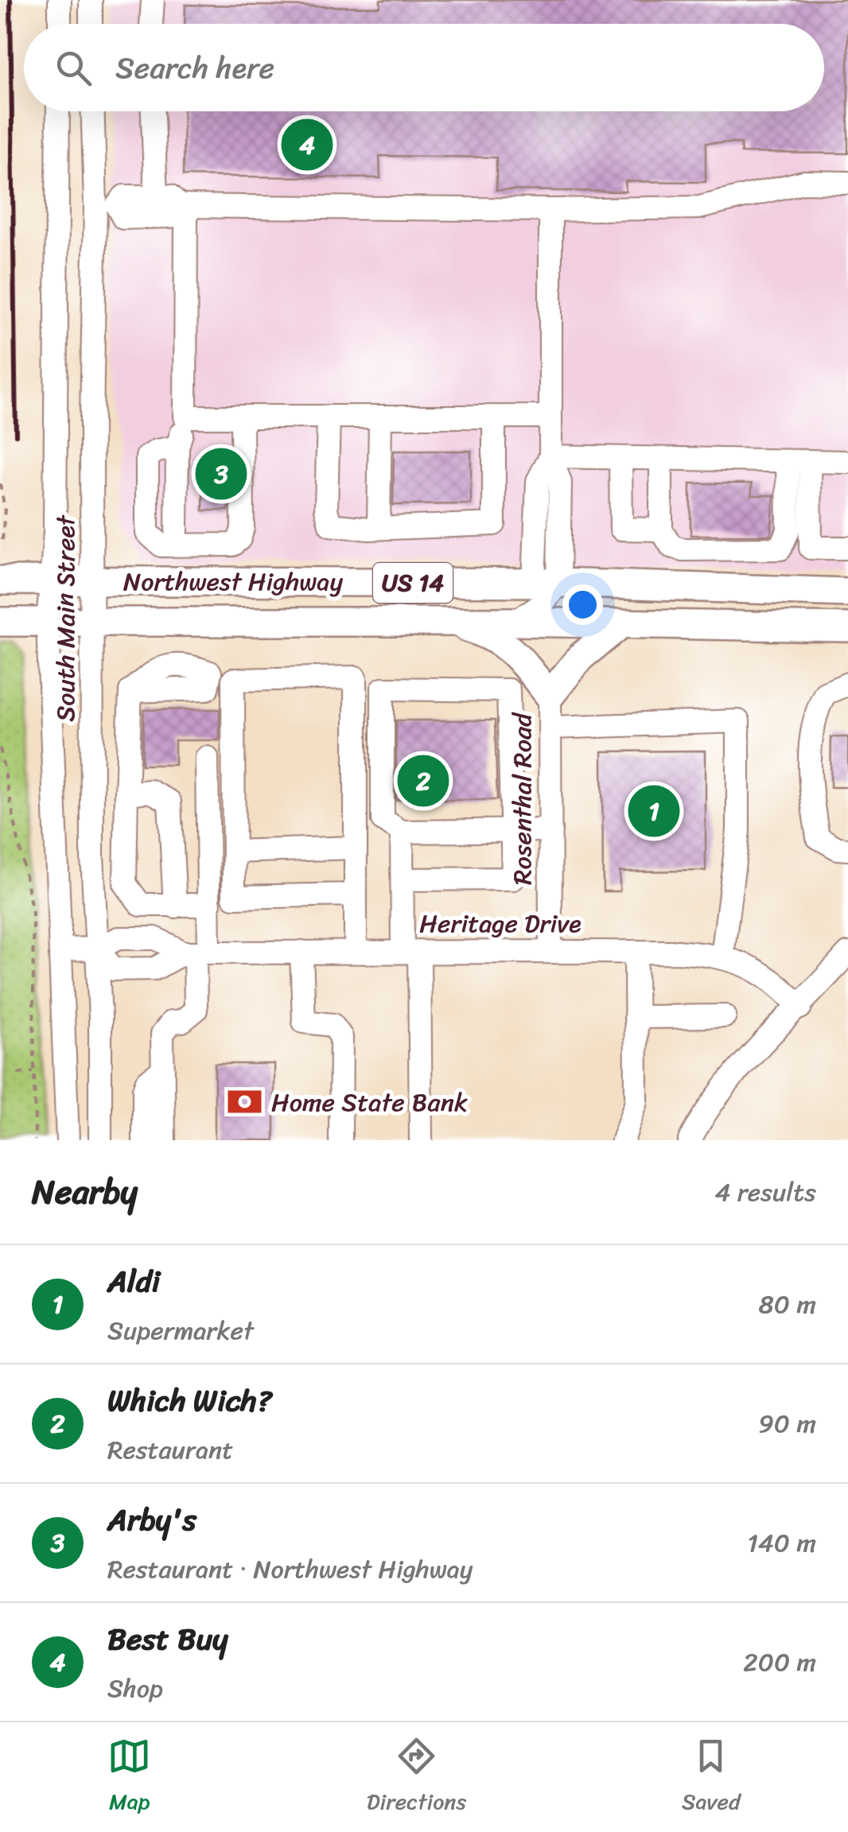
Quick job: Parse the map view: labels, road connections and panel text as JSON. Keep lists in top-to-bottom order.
{
  "streets": {
    "main road": ["Northwest Highway", "US 14"],
    "street": ["South Main Street", "Rosenthal Road", "Heritage Drive"]
  },
  "crossings": [
    ["Northwest Highway", "South Main Street"],
    ["South Main Street", "Heritage Drive"],
    ["Rosenthal Road", "Heritage Drive"]
  ],
  "places": {
    "bank": ["Home State Bank"]
  },
  "page": {
    "search": "Search here",
    "pins": [
      "4",
      "3",
      "2",
      "1"
    ],
    "heading": ["Nearby", "4 results"],
    "list": [
      {
        "mark": "1",
        "name": "Aldi",
        "note": "Supermarket",
        "value": "80 m"
      },
      {
        "mark": "2",
        "name": "Which Wich?",
        "note": "Restaurant",
        "value": "90 m"
      },
      {
        "mark": "3",
        "name": "Arby's",
        "note": "Restaurant · Northwest Highway",
        "value": "140 m"
      },
      {
        "mark": "4",
        "name": "Best Buy",
        "note": "Shop",
        "value": "200 m"
      }
    ],
    "nav": ["Map", "Directions", "Saved"]
  }
}
